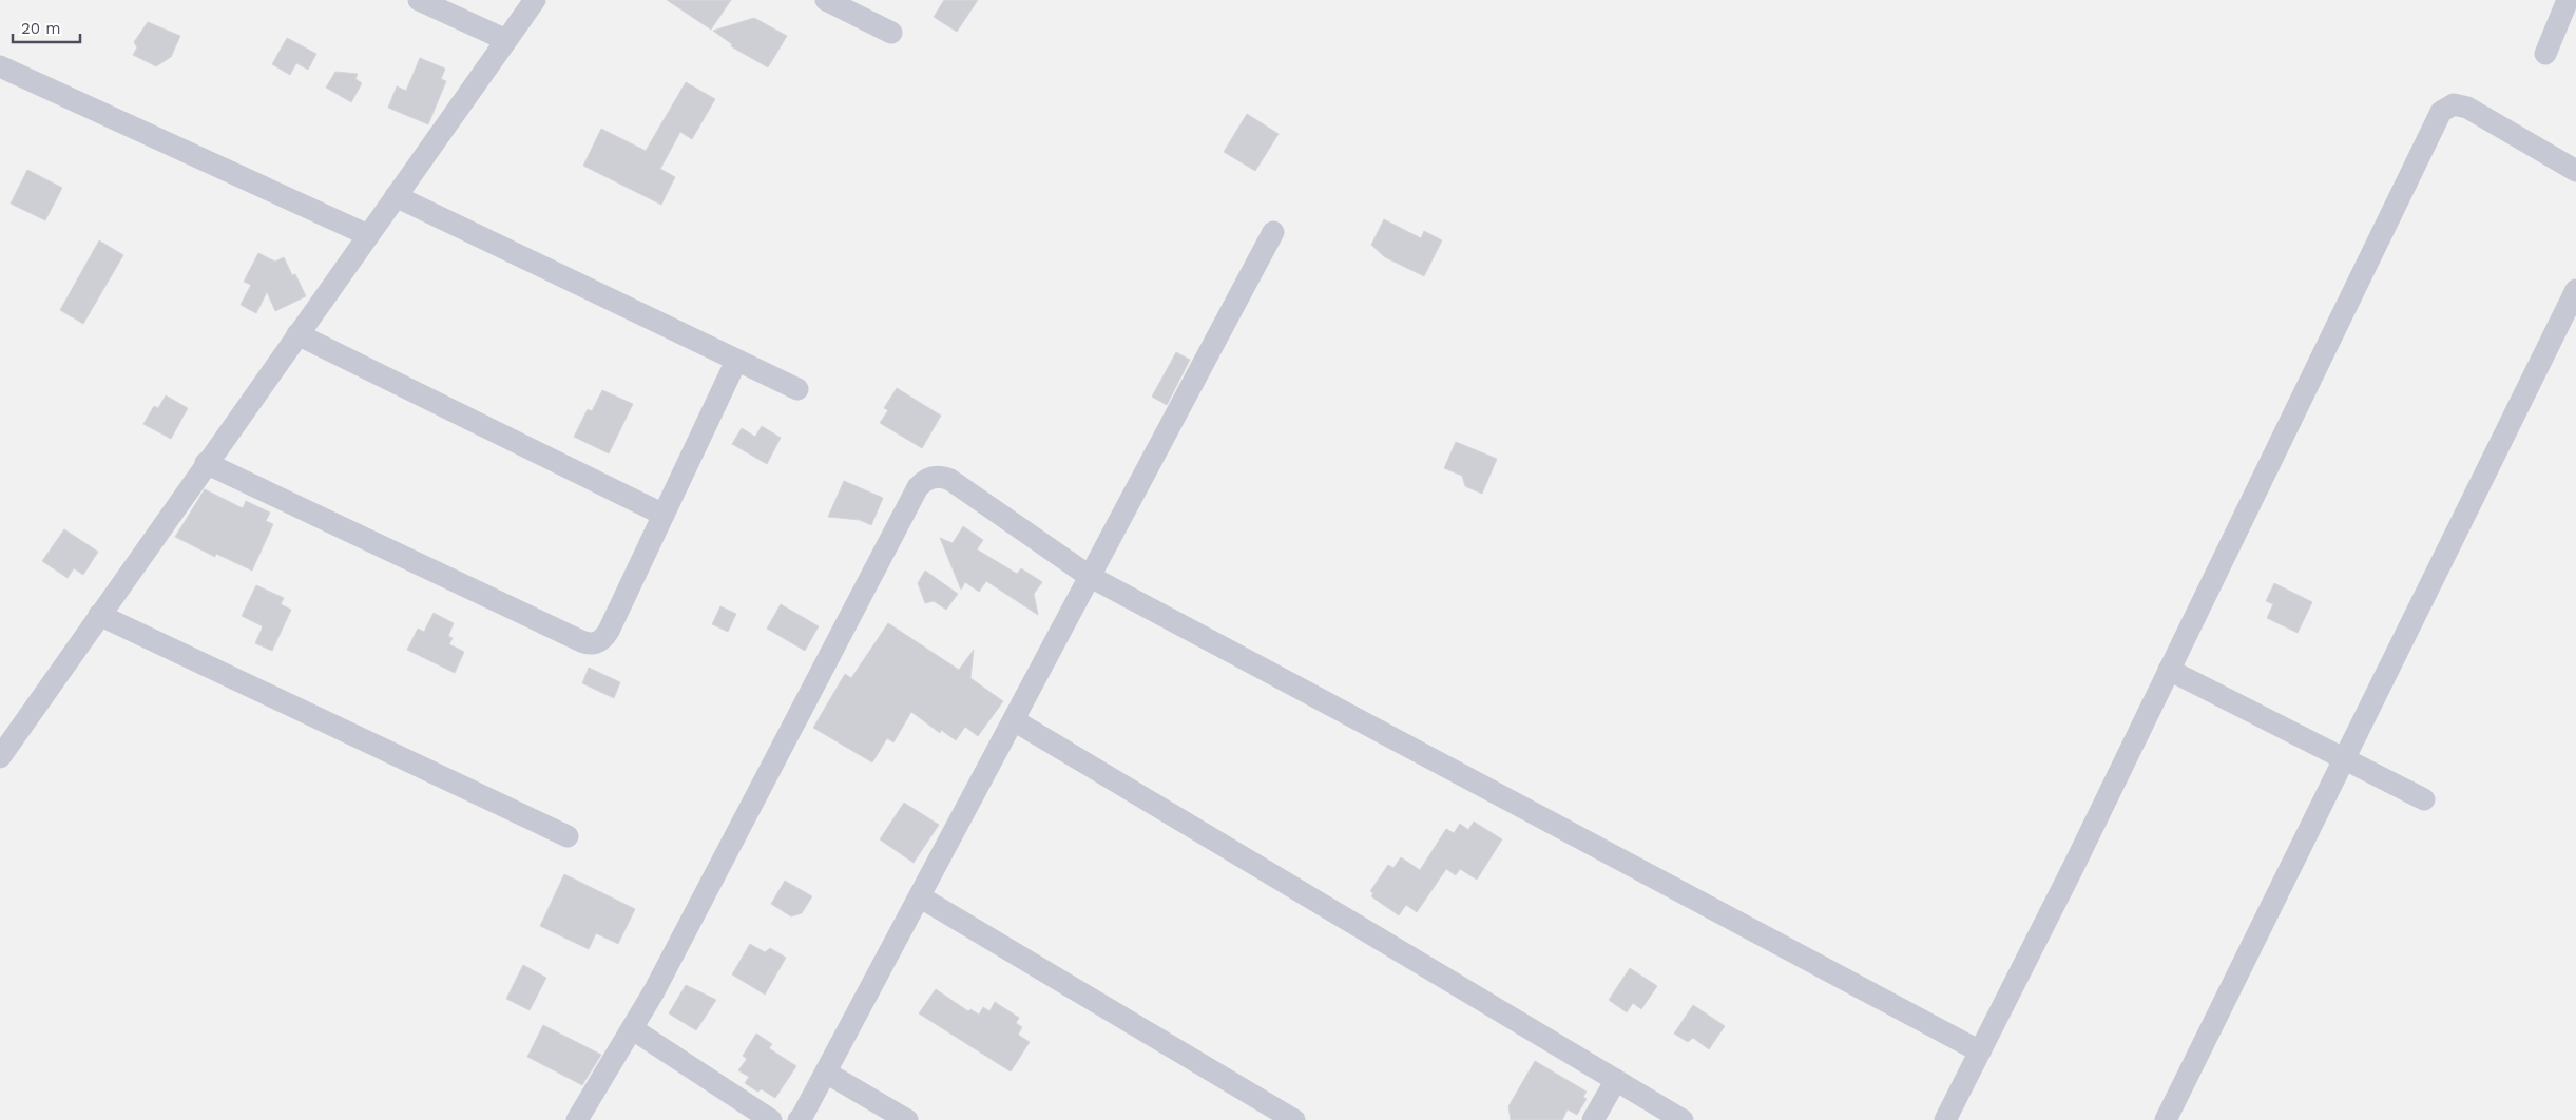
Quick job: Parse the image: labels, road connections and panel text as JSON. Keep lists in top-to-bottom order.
{
  "scale_bar": "20 m"
}
